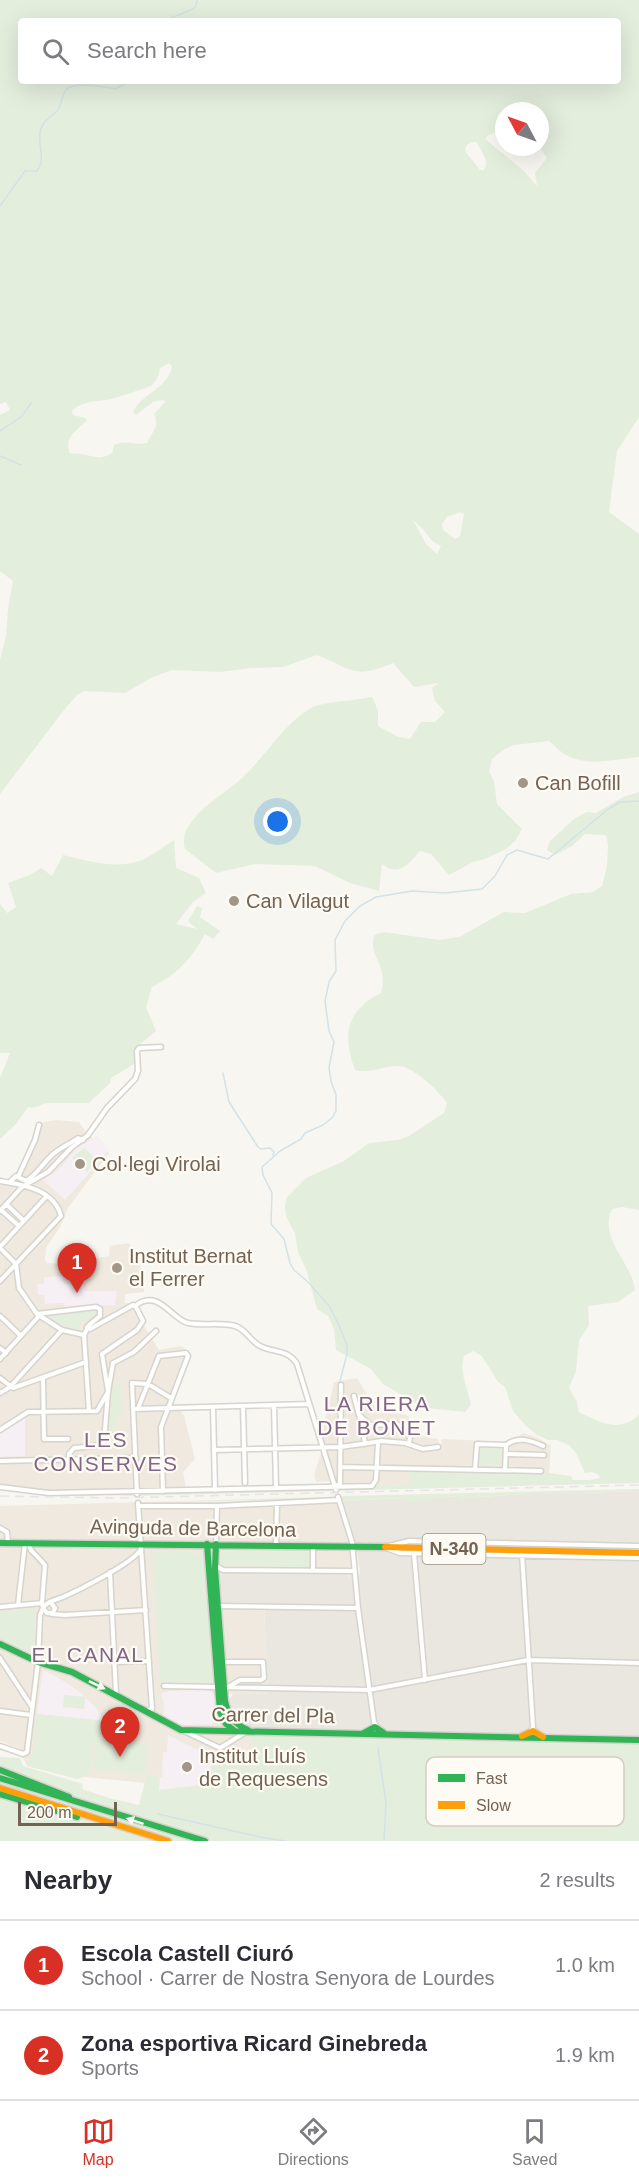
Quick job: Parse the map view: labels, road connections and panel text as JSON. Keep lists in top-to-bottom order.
{
  "streets": {
    "main road": ["Avinguda de Barcelona", "N-340", "Carrer del Pla"]
  },
  "districts": ["LA RIERA DE BONET", "LES CONSERVES", "EL CANAL"],
  "places": [
    "Can Bofill",
    "Can Vilagut",
    "Col·legi Virolai",
    "Institut Bernat el Ferrer",
    "Institut Lluís de Requesens"
  ],
  "legend": ["Fast", "Slow"],
  "scale_bar": "200 m",
  "north": "top left",
  "page": {
    "search": "Search here",
    "pins": ["1", "2"],
    "scale": "200 m",
    "heading": ["Nearby", "2 results"],
    "list": [
      {
        "mark": "1",
        "name": "Escola Castell Ciuró",
        "note": "School · Carrer de Nostra Senyora de Lourdes",
        "value": "1.0 km"
      },
      {
        "mark": "2",
        "name": "Zona esportiva Ricard Ginebreda",
        "note": "Sports",
        "value": "1.9 km"
      }
    ],
    "nav": ["Map", "Directions", "Saved"]
  }
}
